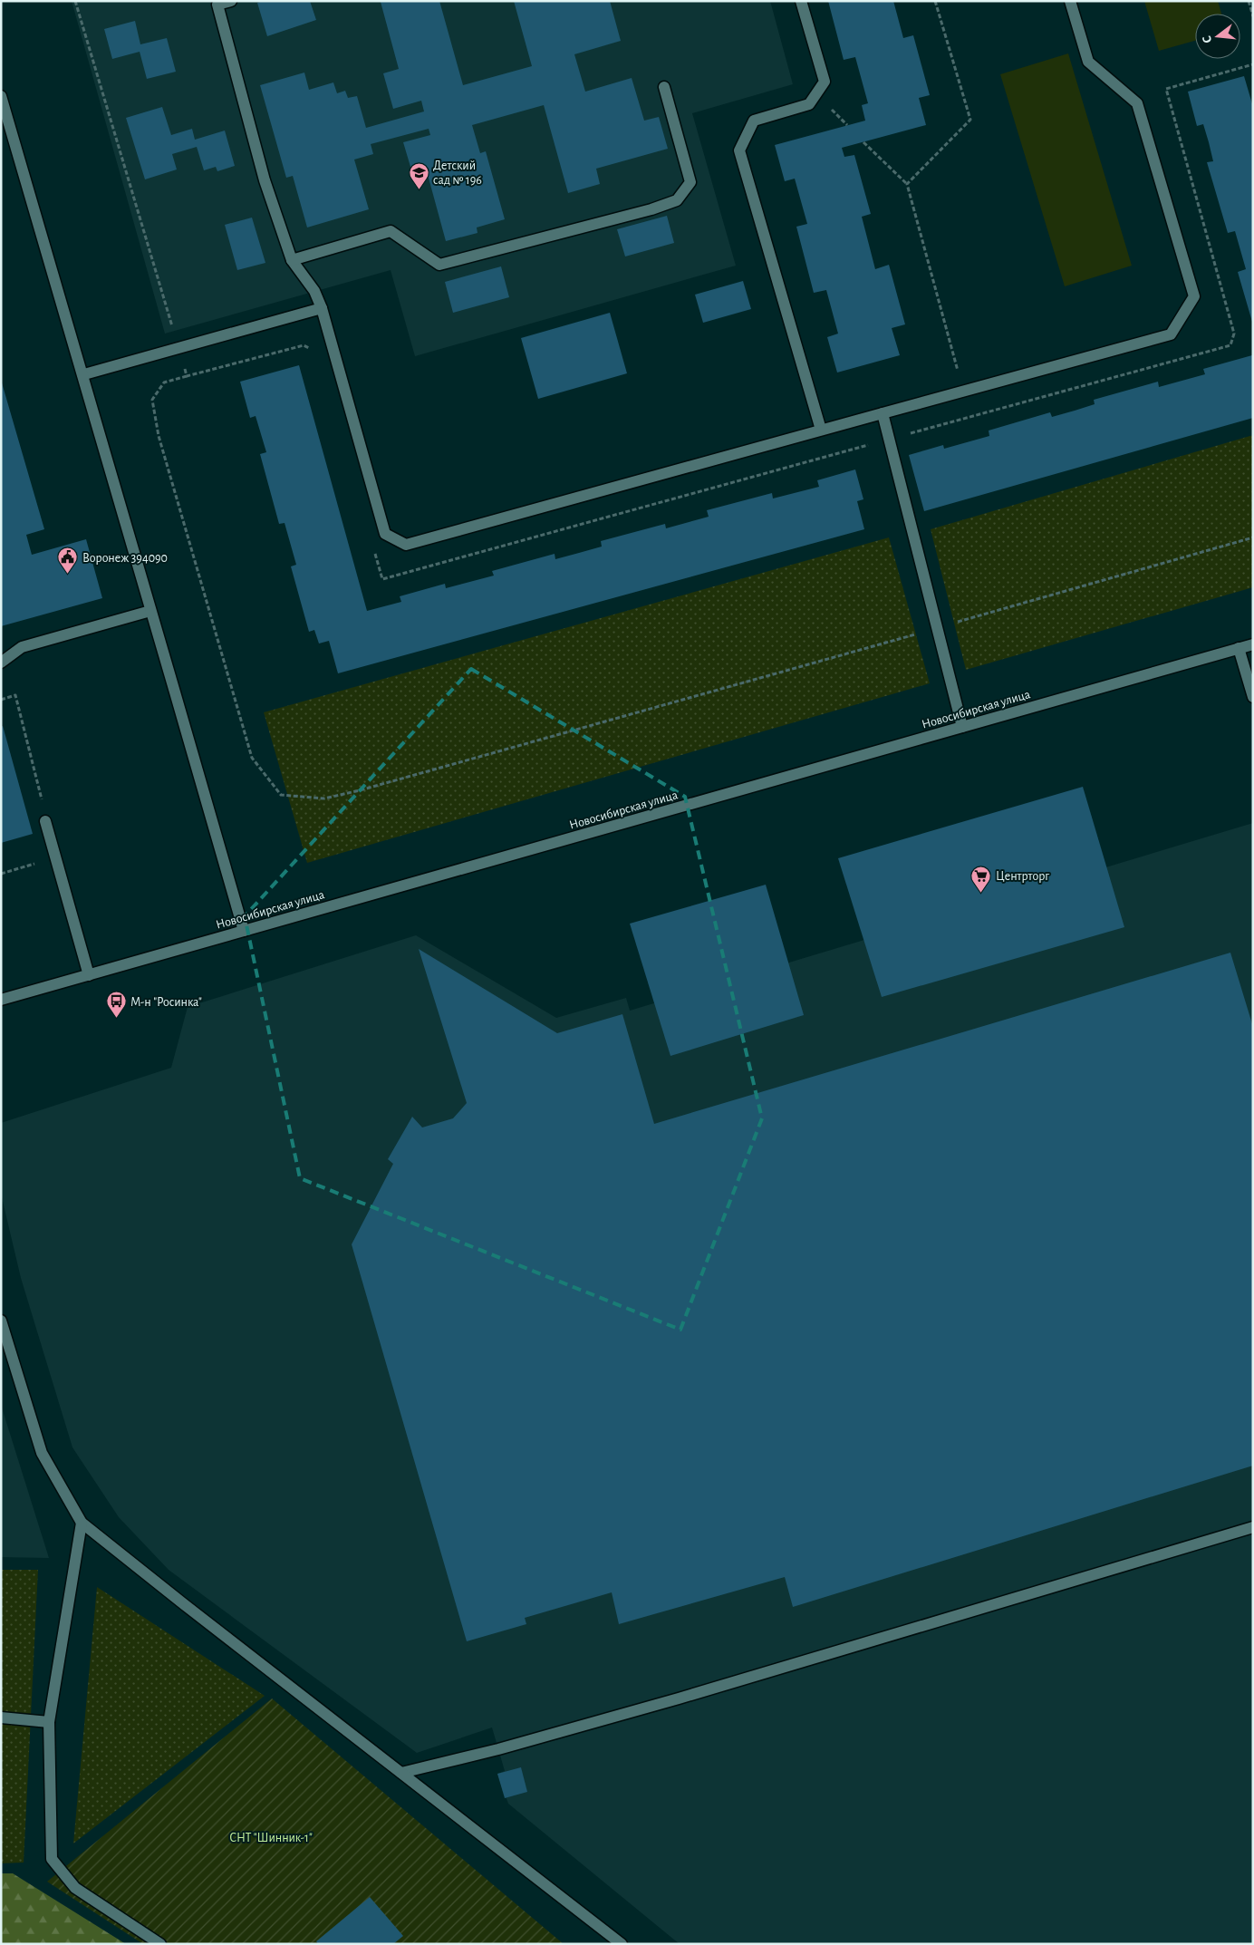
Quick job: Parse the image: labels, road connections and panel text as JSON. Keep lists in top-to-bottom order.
{
  "streets": {
    "street": ["Новосибирская улица"]
  },
  "parks": ["СНТ \"Шинник-1\""],
  "places": {
    "school or university": ["Детский сад № 196"],
    "public building": ["Воронеж 394090"],
    "supermarket": ["Центрторг"],
    "bus stop": ["М-н \"Росинка\""]
  },
  "north": "left"
}
